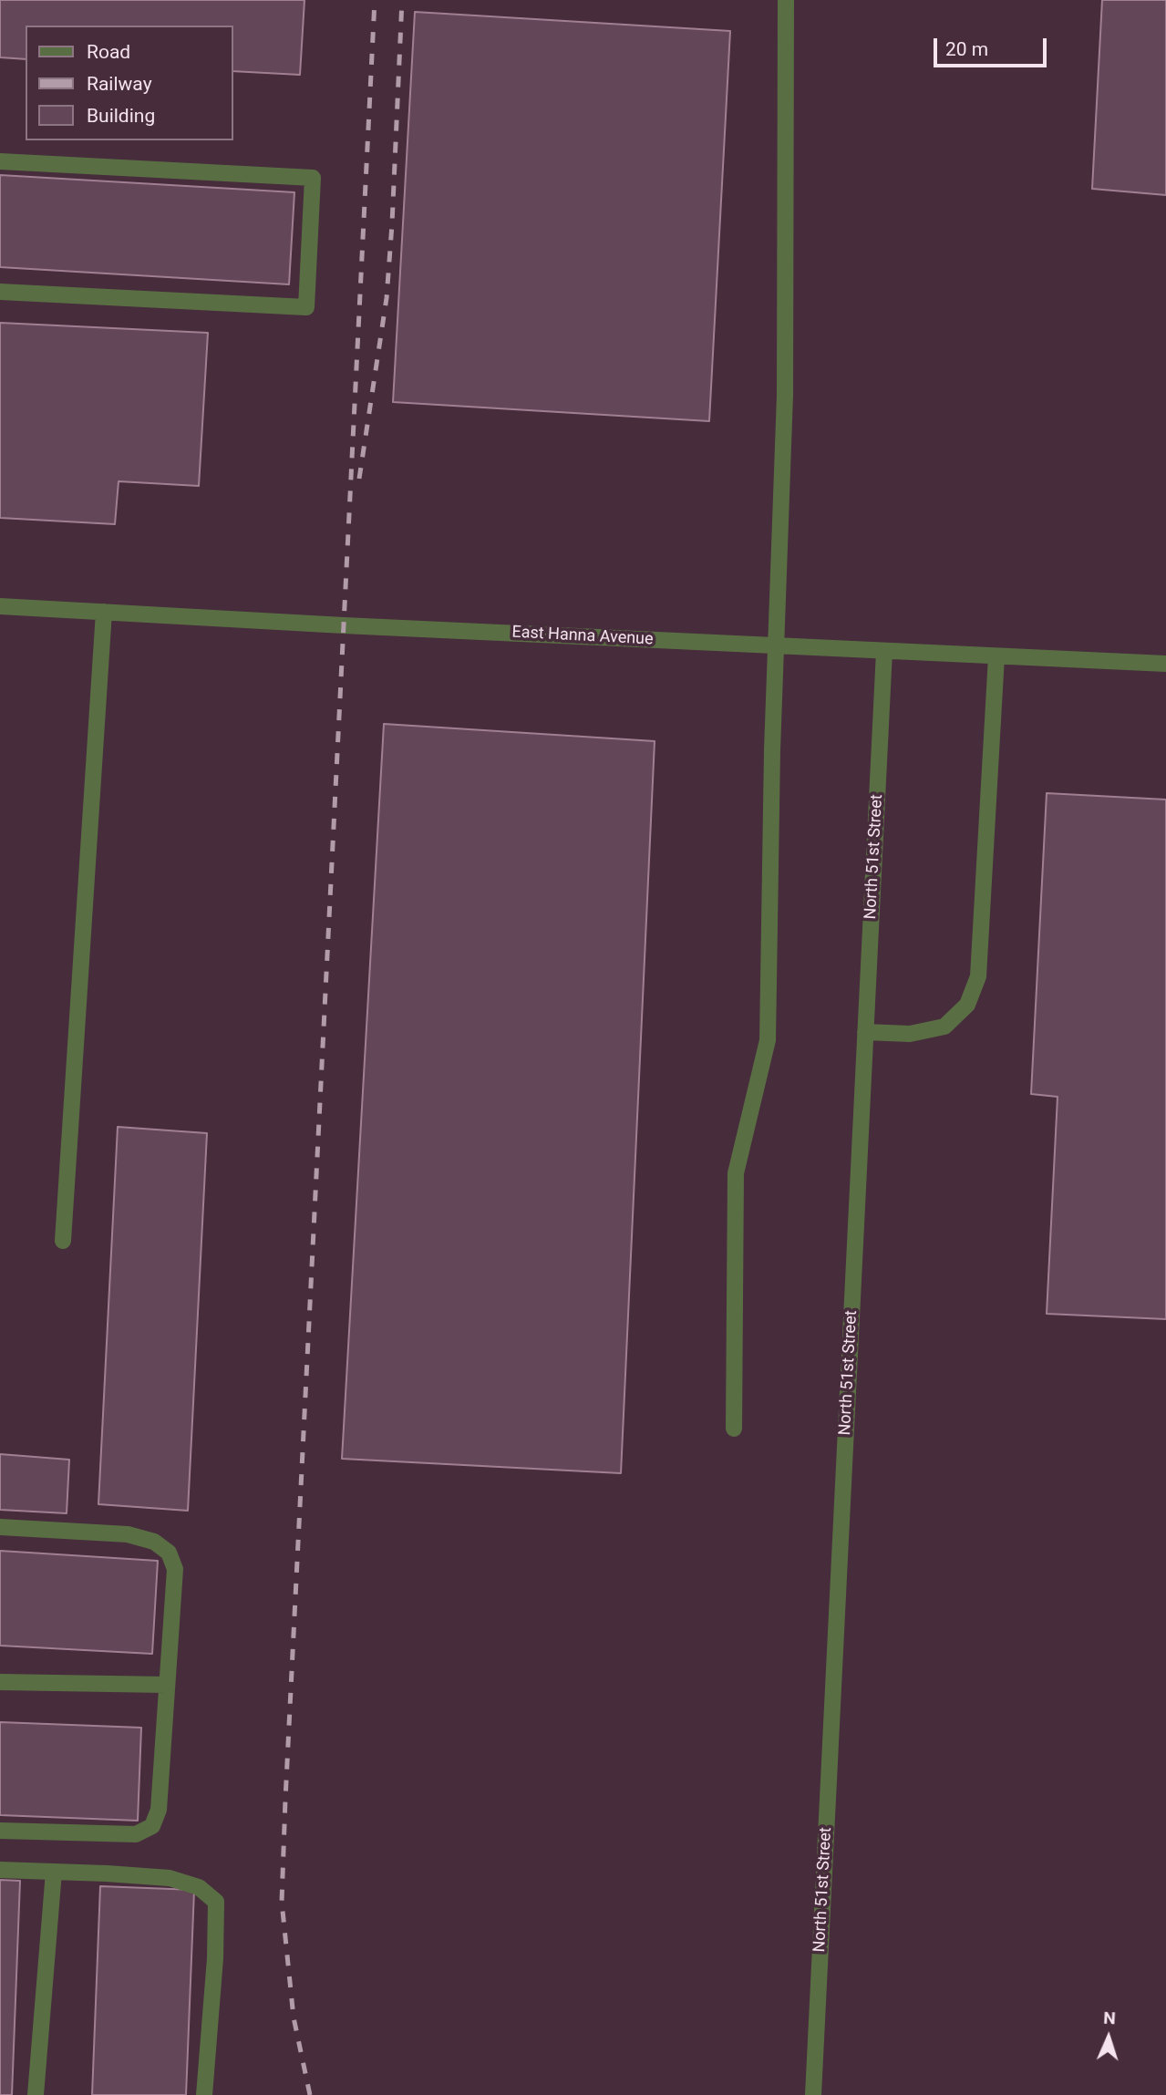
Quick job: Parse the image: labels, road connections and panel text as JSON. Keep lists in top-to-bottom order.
{
  "streets": {
    "street": ["East Hanna Avenue", "North 51st Street"]
  },
  "crossings": [
    ["East Hanna Avenue", "North 51st Street"]
  ],
  "legend": ["Road", "Railway", "Building"],
  "scale_bar": "20 m",
  "north": "top"
}
